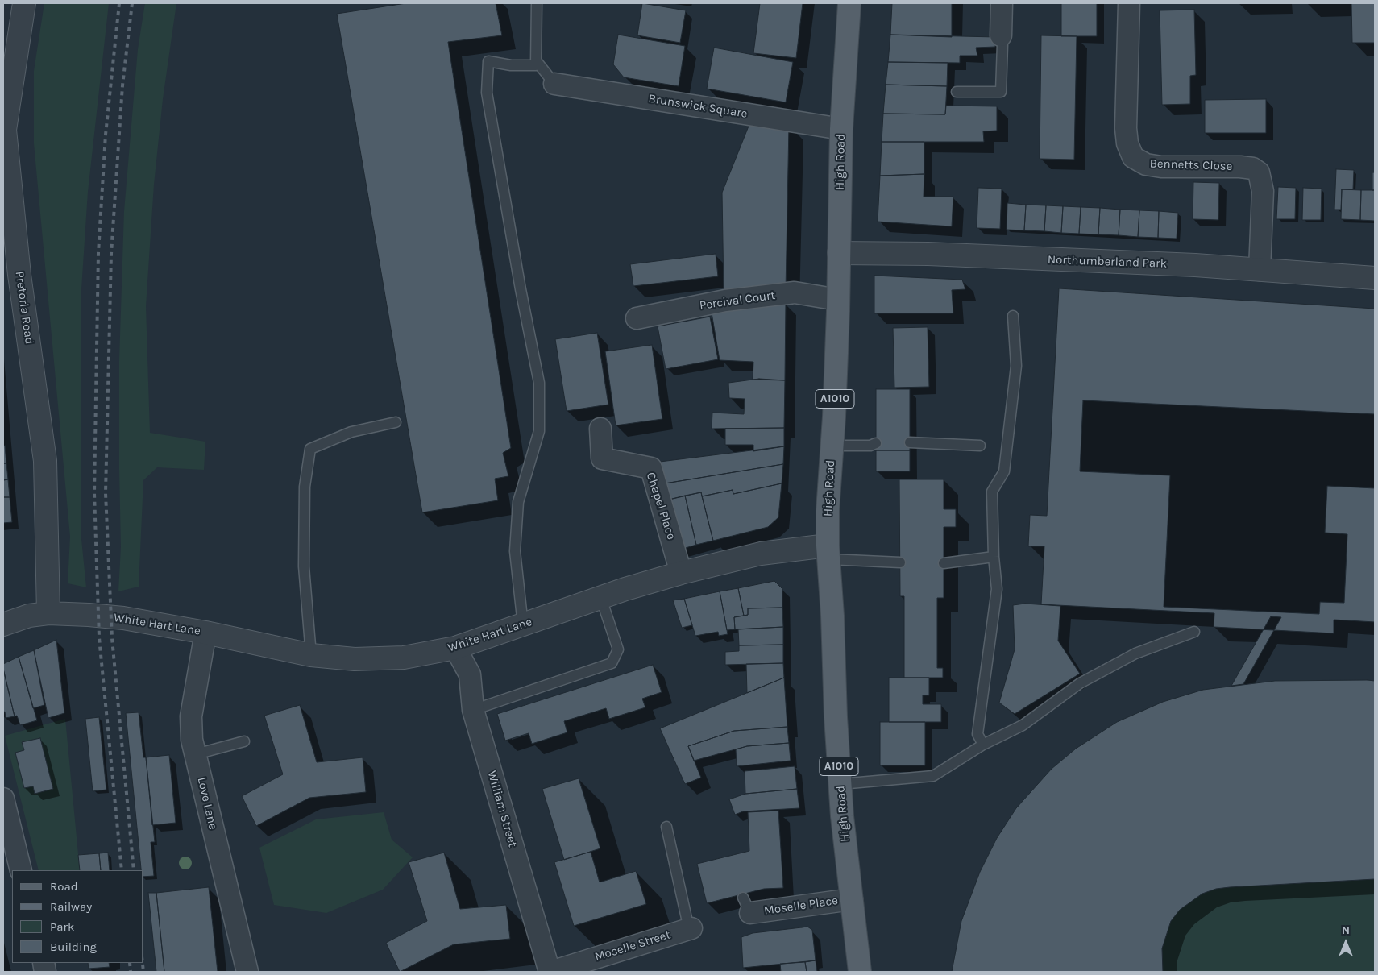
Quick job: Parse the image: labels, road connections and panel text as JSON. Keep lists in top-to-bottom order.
{
  "streets": {
    "main road": ["High Road", "A1010"],
    "street": [
      "Brunswick Square",
      "Bennetts Close",
      "Northumberland Park",
      "Percival Court",
      "Pretoria Road",
      "Chapel Place",
      "White Hart Lane",
      "Love Lane",
      "William Street",
      "Moselle Place",
      "Moselle Street"
    ]
  },
  "crossings": [
    ["Brunswick Square", "High Road"],
    ["High Road", "Northumberland Park"],
    ["High Road", "Percival Court"],
    ["High Road", "White Hart Lane"],
    ["High Road", "Moselle Place"],
    ["Bennetts Close", "Northumberland Park"],
    ["Pretoria Road", "White Hart Lane"],
    ["Chapel Place", "White Hart Lane"],
    ["White Hart Lane", "Love Lane"],
    ["White Hart Lane", "William Street"],
    ["William Street", "Moselle Street"]
  ],
  "legend": [
    "Road",
    "Railway",
    "Park",
    "Building"
  ],
  "north": "top"
}
